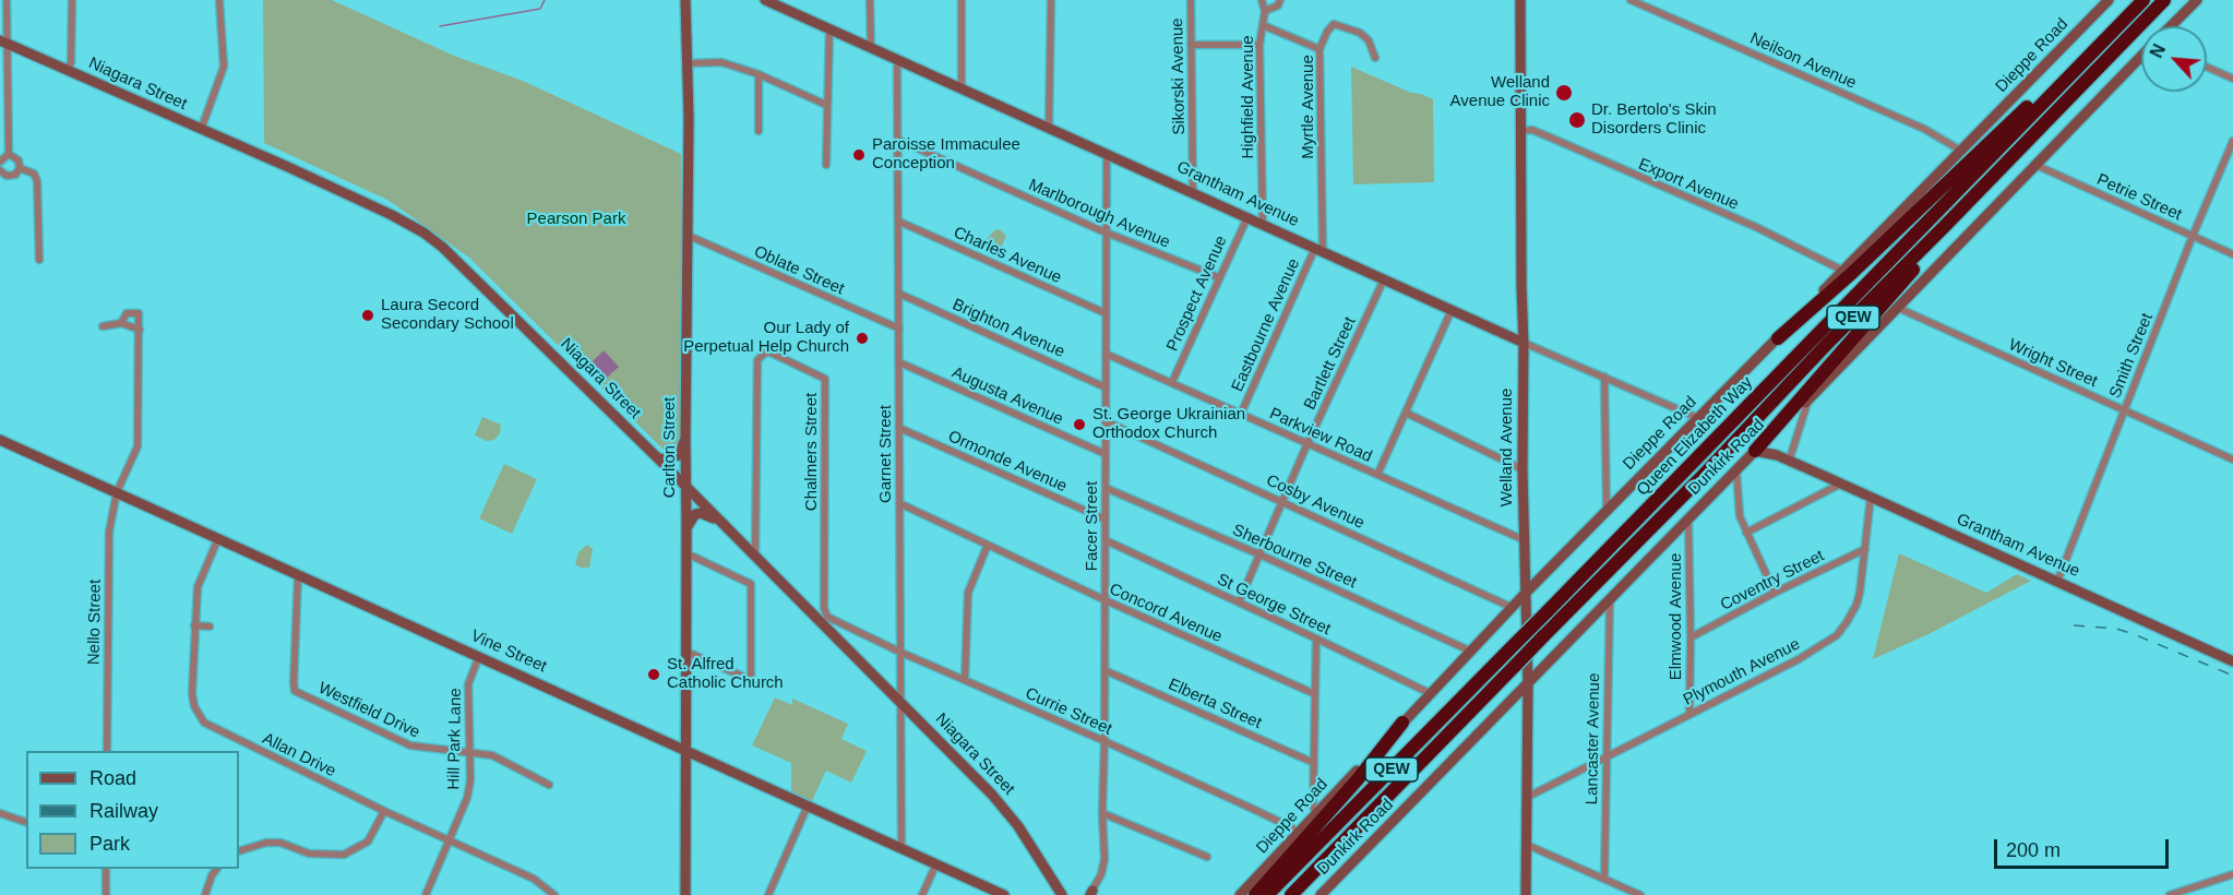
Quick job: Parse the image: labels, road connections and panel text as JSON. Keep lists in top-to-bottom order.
{
  "streets": {
    "highway": ["QEW", "Queen Elizabeth Way"],
    "street": [
      "Dieppe Road",
      "Neilson Avenue",
      "Sikorski Avenue",
      "Niagara Street",
      "Highfield Avenue",
      "Myrtle Avenue",
      "Export Avenue",
      "Grantham Avenue",
      "Petrie Street",
      "Marlborough Avenue",
      "Charles Avenue",
      "Oblate Street",
      "Prospect Avenue",
      "Eastbourne Avenue",
      "Brighton Avenue",
      "Smith Street",
      "Bartlett Street",
      "Wright Street",
      "Augusta Avenue",
      "Parkview Road",
      "Carlton Street",
      "Welland Avenue",
      "Chalmers Street",
      "Garnet Street",
      "Dunkirk Road",
      "Ormonde Avenue",
      "Cosby Avenue",
      "Facer Street",
      "Sherbourne Street",
      "Coventry Street",
      "St George Street",
      "Concord Avenue",
      "Elmwood Avenue",
      "Nello Street",
      "Vine Street",
      "Plymouth Avenue",
      "Elberta Street",
      "Westfield Drive",
      "Currie Street",
      "Hill Park Lane",
      "Lancaster Avenue",
      "Allan Drive"
    ]
  },
  "crossings": [
    ["Dieppe Road", "Neilson Avenue"],
    ["Dieppe Road", "Export Avenue"],
    ["Dieppe Road", "Grantham Avenue"],
    ["Dieppe Road", "Welland Avenue"],
    ["Dieppe Road", "Cosby Avenue"],
    ["Dieppe Road", "Sherbourne Street"],
    ["Dieppe Road", "St George Street"],
    ["Dieppe Road", "Currie Street"],
    ["Sikorski Avenue", "Grantham Avenue"],
    ["Niagara Street", "Carlton Street"],
    ["Niagara Street", "Chalmers Street"],
    ["Niagara Street", "Garnet Street"],
    ["Highfield Avenue", "Grantham Avenue"],
    ["Myrtle Avenue", "Grantham Avenue"],
    ["Myrtle Avenue", "Eastbourne Avenue"],
    ["Export Avenue", "Welland Avenue"],
    ["Grantham Avenue", "Prospect Avenue"],
    ["Grantham Avenue", "Eastbourne Avenue"],
    ["Grantham Avenue", "Smith Street"],
    ["Grantham Avenue", "Bartlett Street"],
    ["Grantham Avenue", "Welland Avenue"],
    ["Grantham Avenue", "Garnet Street"],
    ["Grantham Avenue", "Dunkirk Road"],
    ["Grantham Avenue", "Facer Street"],
    ["Grantham Avenue", "Plymouth Avenue"],
    ["Petrie Street", "Smith Street"],
    ["Petrie Street", "Dunkirk Road"],
    ["Marlborough Avenue", "Prospect Avenue"],
    ["Marlborough Avenue", "Garnet Street"],
    ["Marlborough Avenue", "Facer Street"],
    ["Charles Avenue", "Garnet Street"],
    ["Charles Avenue", "Facer Street"],
    ["Oblate Street", "Carlton Street"],
    ["Oblate Street", "Garnet Street"],
    ["Prospect Avenue", "Parkview Road"],
    ["Eastbourne Avenue", "Parkview Road"],
    ["Brighton Avenue", "Garnet Street"],
    ["Brighton Avenue", "Facer Street"],
    ["Smith Street", "Wright Street"],
    ["Bartlett Street", "Parkview Road"],
    ["Bartlett Street", "Cosby Avenue"],
    ["Bartlett Street", "Sherbourne Street"],
    ["Bartlett Street", "St George Street"],
    ["Wright Street", "Dunkirk Road"],
    ["Augusta Avenue", "Garnet Street"],
    ["Augusta Avenue", "Facer Street"],
    ["Parkview Road", "Welland Avenue"],
    ["Parkview Road", "Facer Street"],
    ["Carlton Street", "Vine Street"],
    ["Welland Avenue", "Dunkirk Road"],
    ["Welland Avenue", "Plymouth Avenue"],
    ["Chalmers Street", "Currie Street"],
    ["Garnet Street", "Ormonde Avenue"],
    ["Garnet Street", "Concord Avenue"],
    ["Garnet Street", "Vine Street"],
    ["Garnet Street", "Currie Street"],
    ["Dunkirk Road", "Elmwood Avenue"],
    ["Dunkirk Road", "Lancaster Avenue"],
    ["Ormonde Avenue", "Facer Street"],
    ["Cosby Avenue", "Facer Street"],
    ["Facer Street", "Sherbourne Street"],
    ["Facer Street", "St George Street"],
    ["Facer Street", "Concord Avenue"],
    ["Facer Street", "Elberta Street"],
    ["Facer Street", "Currie Street"],
    ["Coventry Street", "Elmwood Avenue"],
    ["Coventry Street", "Plymouth Avenue"],
    ["Elmwood Avenue", "Plymouth Avenue"],
    ["Nello Street", "Vine Street"],
    ["Vine Street", "Westfield Drive"],
    ["Vine Street", "Hill Park Lane"],
    ["Vine Street", "Allan Drive"],
    ["Plymouth Avenue", "Lancaster Avenue"],
    ["Westfield Drive", "Hill Park Lane"],
    ["Hill Park Lane", "Allan Drive"]
  ],
  "parks": ["Pearson Park"],
  "places": [
    "Welland Avenue Clinic",
    "Dr. Bertolo's Skin Disorders Clinic",
    "Paroisse Immaculee Conception",
    "Laura Secord Secondary School",
    "Our Lady of Perpetual Help Church",
    "St. George Ukrainian Orthodox Church",
    "St. Alfred Catholic Church"
  ],
  "legend": ["Road", "Railway", "Park"],
  "scale_bar": "200 m",
  "north": "top left"
}
